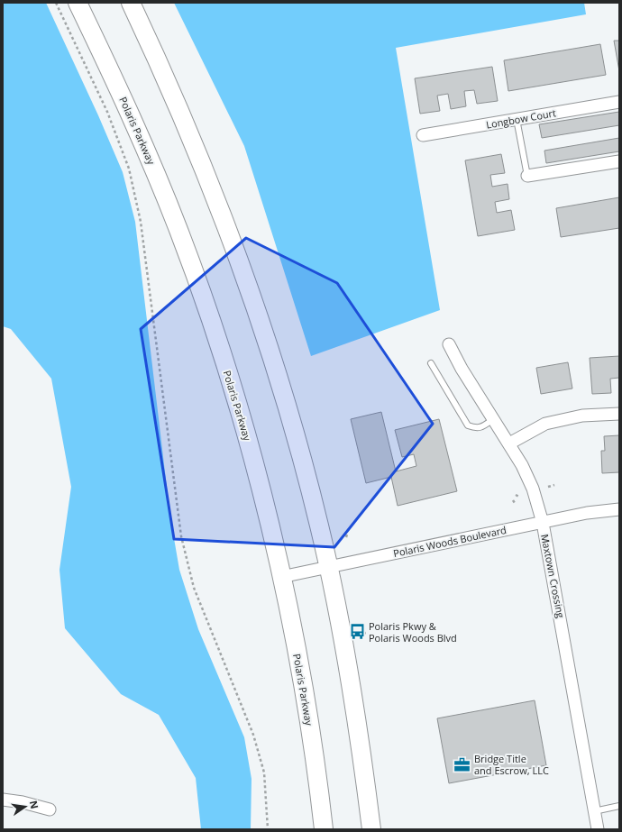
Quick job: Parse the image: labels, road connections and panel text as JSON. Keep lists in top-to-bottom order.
{
  "streets": {
    "main road": ["Polaris Parkway"],
    "street": ["Longbow Court", "Polaris Woods Boulevard", "Maxtown Crossing"]
  },
  "crossings": [
    ["Polaris Parkway", "Polaris Woods Boulevard"],
    ["Polaris Woods Boulevard", "Maxtown Crossing"]
  ],
  "places": {
    "bus stop": ["Polaris Pkwy & Polaris Woods Blvd"],
    "office": ["Bridge Title and Escrow, LLC"]
  },
  "north": "right"
}
